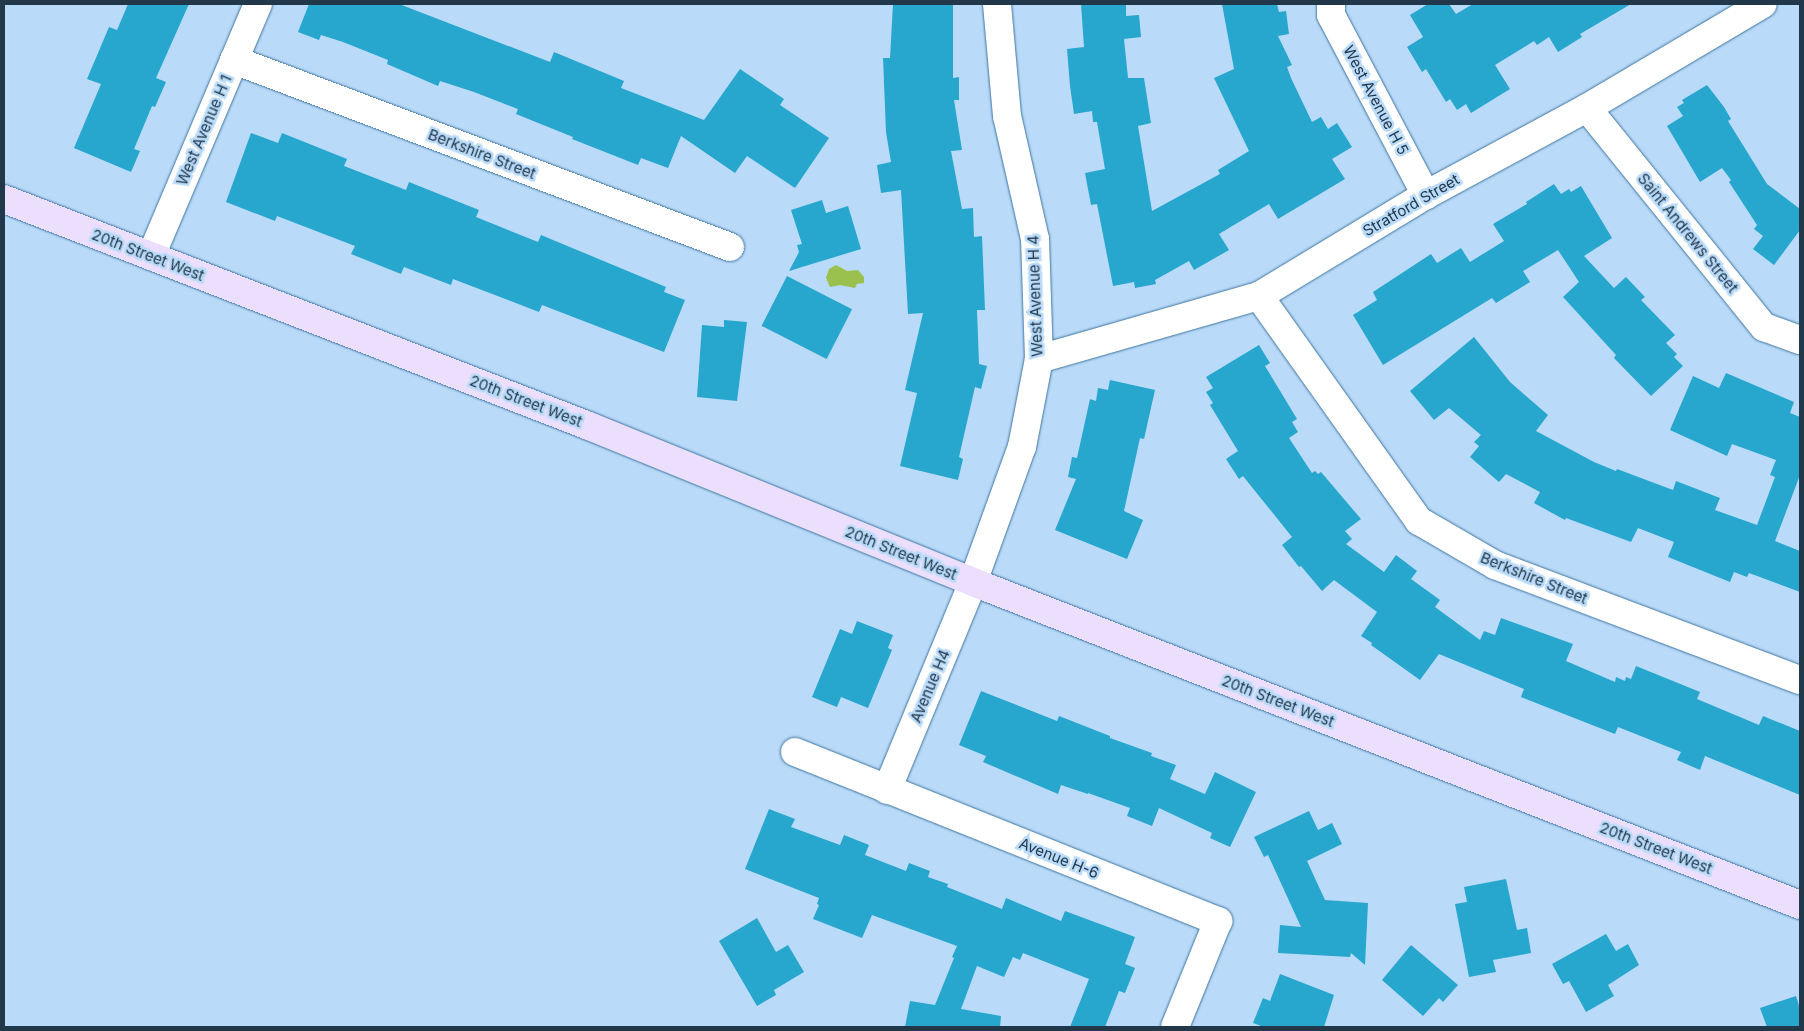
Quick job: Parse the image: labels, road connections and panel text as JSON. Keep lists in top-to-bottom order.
{
  "streets": {
    "main road": ["20th Street West"],
    "street": [
      "West Avenue H 5",
      "West Avenue H 1",
      "Berkshire Street",
      "Stratford Street",
      "Saint Andrews Street",
      "West Avenue H 4",
      "Avenue H4",
      "Avenue H-6"
    ]
  },
  "crossings": [
    ["West Avenue H 5", "Stratford Street"],
    ["West Avenue H 1", "Berkshire Street"],
    ["West Avenue H 1", "20th Street West"],
    ["Berkshire Street", "Stratford Street"],
    ["Stratford Street", "Saint Andrews Street"],
    ["Stratford Street", "West Avenue H 4"],
    ["20th Street West", "West Avenue H 4"],
    ["20th Street West", "Avenue H4"],
    ["West Avenue H 4", "Avenue H4"],
    ["Avenue H4", "Avenue H-6"]
  ]
}
